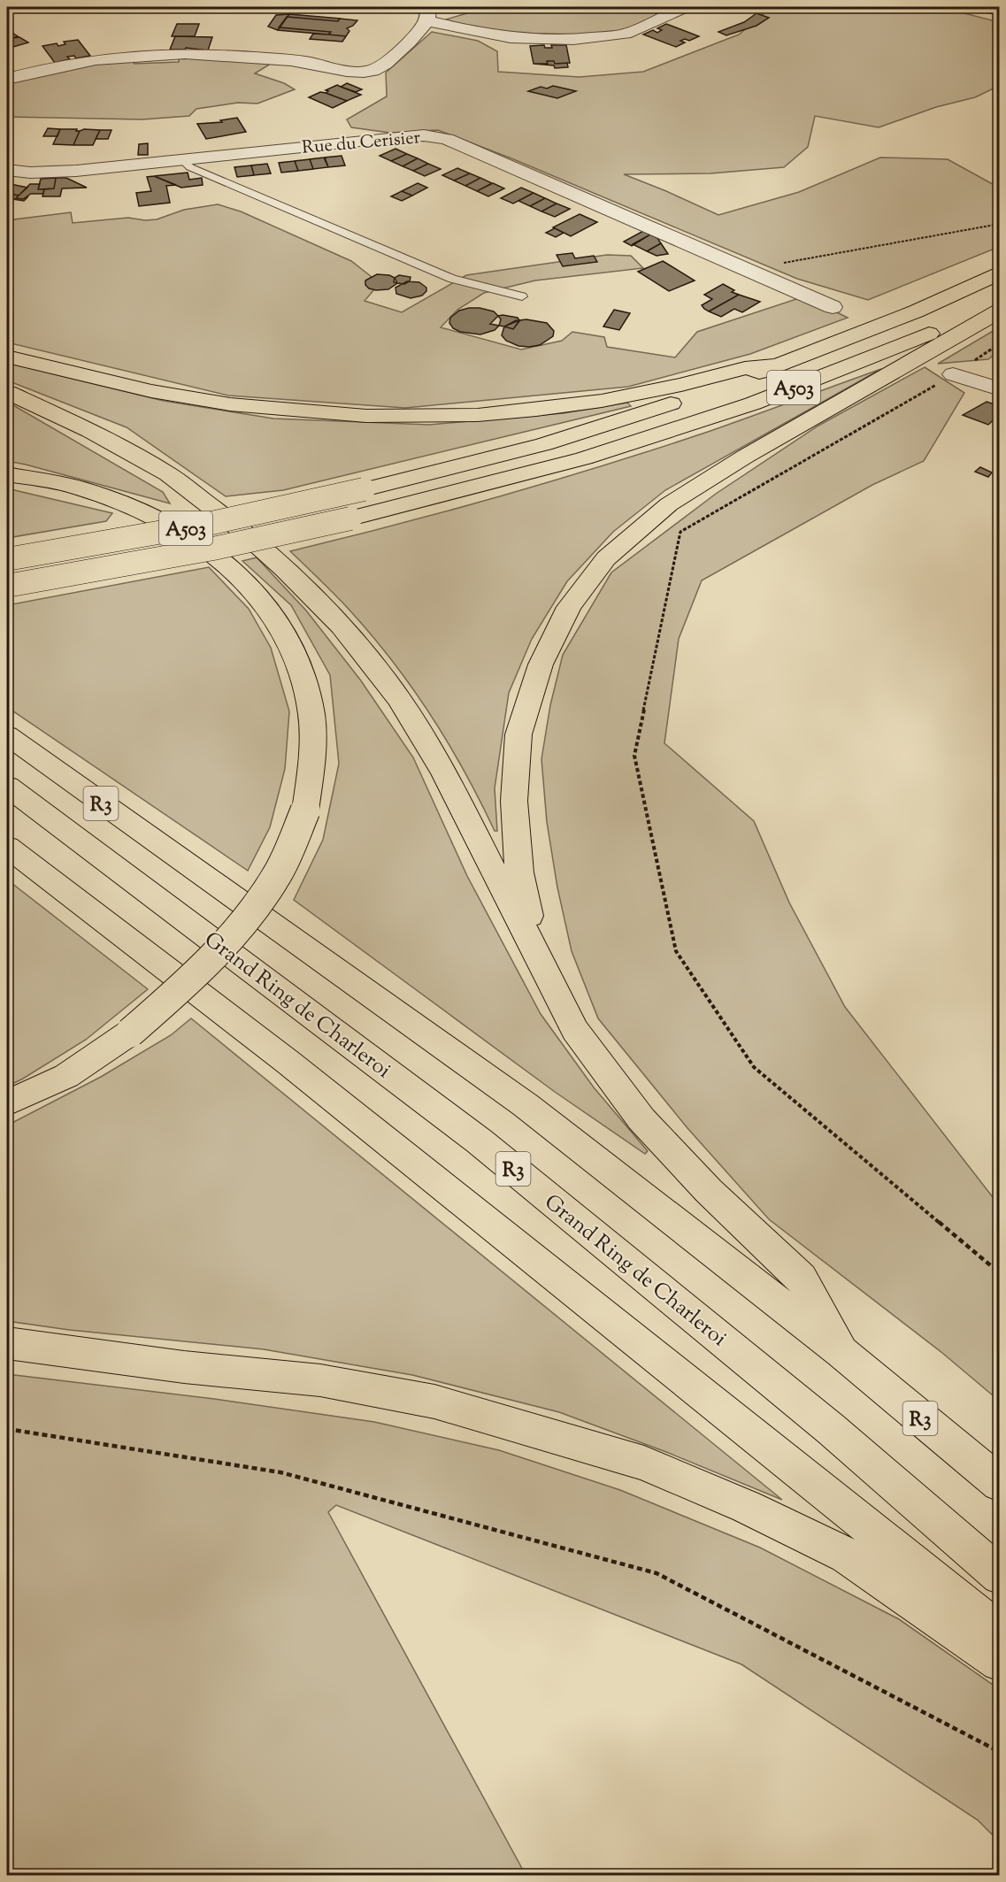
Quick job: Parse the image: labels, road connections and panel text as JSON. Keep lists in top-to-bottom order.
{
  "streets": {
    "highway": ["A503", "R3", "Grand Ring de Charleroi"],
    "street": ["Rue du Cerisier"]
  }
}
